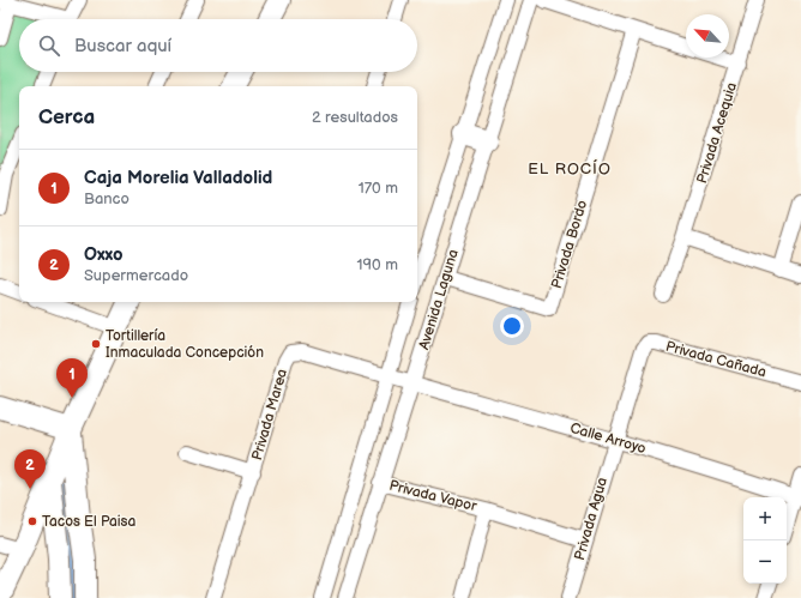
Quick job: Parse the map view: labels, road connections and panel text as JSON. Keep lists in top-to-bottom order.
{
  "streets": {
    "street": [
      "Privada Acequia",
      "Privada Bordo",
      "Avenida Laguna",
      "Privada Cañada",
      "Privada Marea",
      "Calle Arroyo",
      "Privada Vapor",
      "Privada Agua"
    ]
  },
  "crossings": [
    ["Privada Bordo", "Avenida Laguna"],
    ["Avenida Laguna", "Privada Marea"],
    ["Avenida Laguna", "Calle Arroyo"],
    ["Avenida Laguna", "Privada Vapor"],
    ["Privada Cañada", "Calle Arroyo"],
    ["Privada Cañada", "Privada Agua"],
    ["Privada Marea", "Calle Arroyo"],
    ["Calle Arroyo", "Privada Agua"],
    ["Privada Vapor", "Privada Agua"]
  ],
  "districts": ["EL ROCÍO"],
  "places": ["Tortillería Inmaculada Concepción", "Tacos El Paisa"],
  "north": "top left",
  "page": {
    "search": "Buscar aquí",
    "heading": ["Cerca", "2 resultados"],
    "list": [
      {
        "mark": "1",
        "name": "Caja Morelia Valladolid",
        "note": "Banco",
        "value": "170 m"
      },
      {
        "mark": "2",
        "name": "Oxxo",
        "note": "Supermercado",
        "value": "190 m"
      }
    ],
    "pins": ["1", "2"],
    "map_buttons": ["+", "−"]
  }
}
